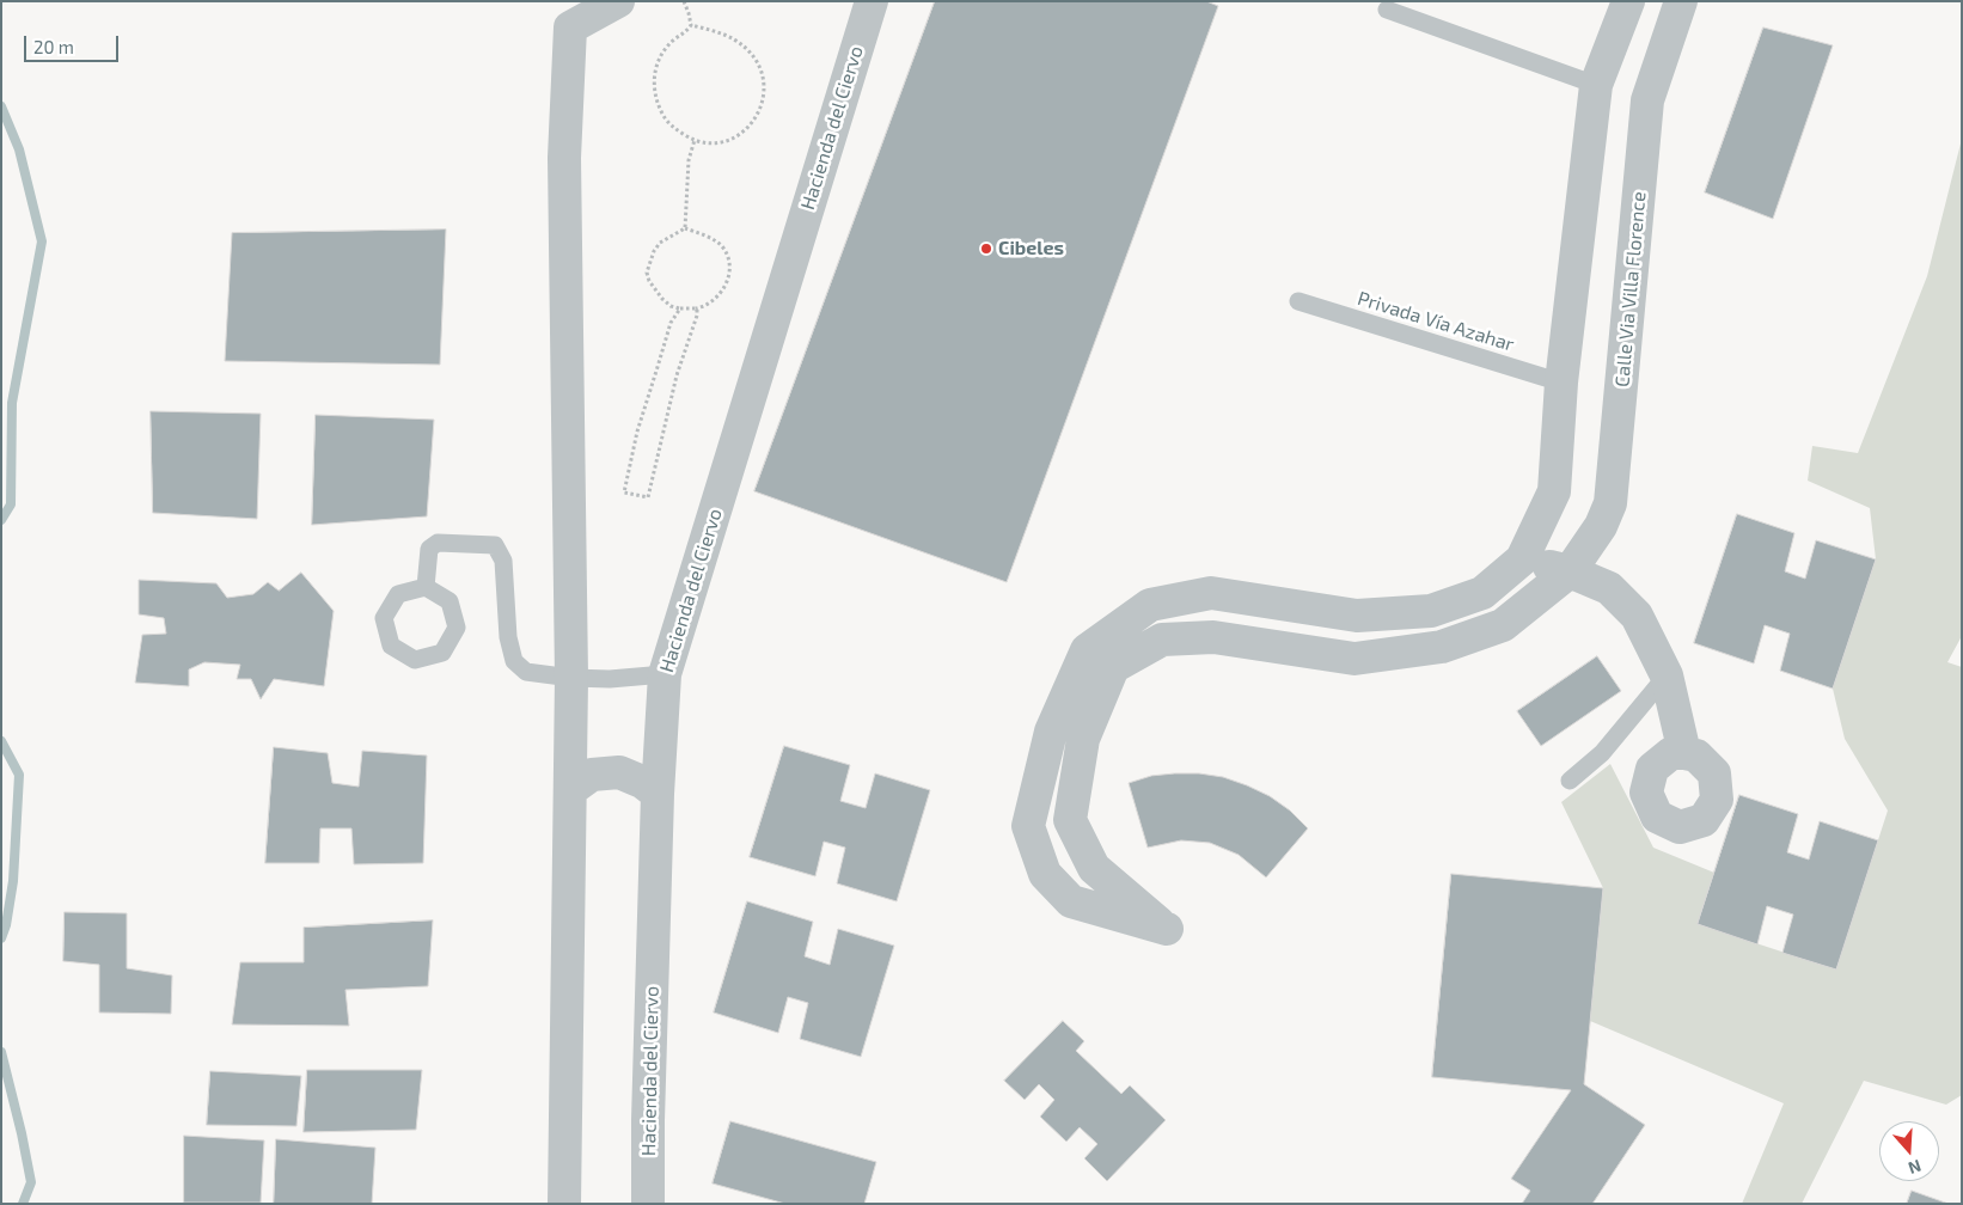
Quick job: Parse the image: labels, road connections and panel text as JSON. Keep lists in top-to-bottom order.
{
  "streets": {
    "street": ["Hacienda del Ciervo", "Calle Via Villa Florence"],
    "lane": ["Privada Vía Azahar"]
  },
  "crossings": [
    ["Calle Via Villa Florence", "Privada Vía Azahar"]
  ],
  "places": ["Cibeles"],
  "scale_bar": "20 m",
  "north": "bottom"
}
